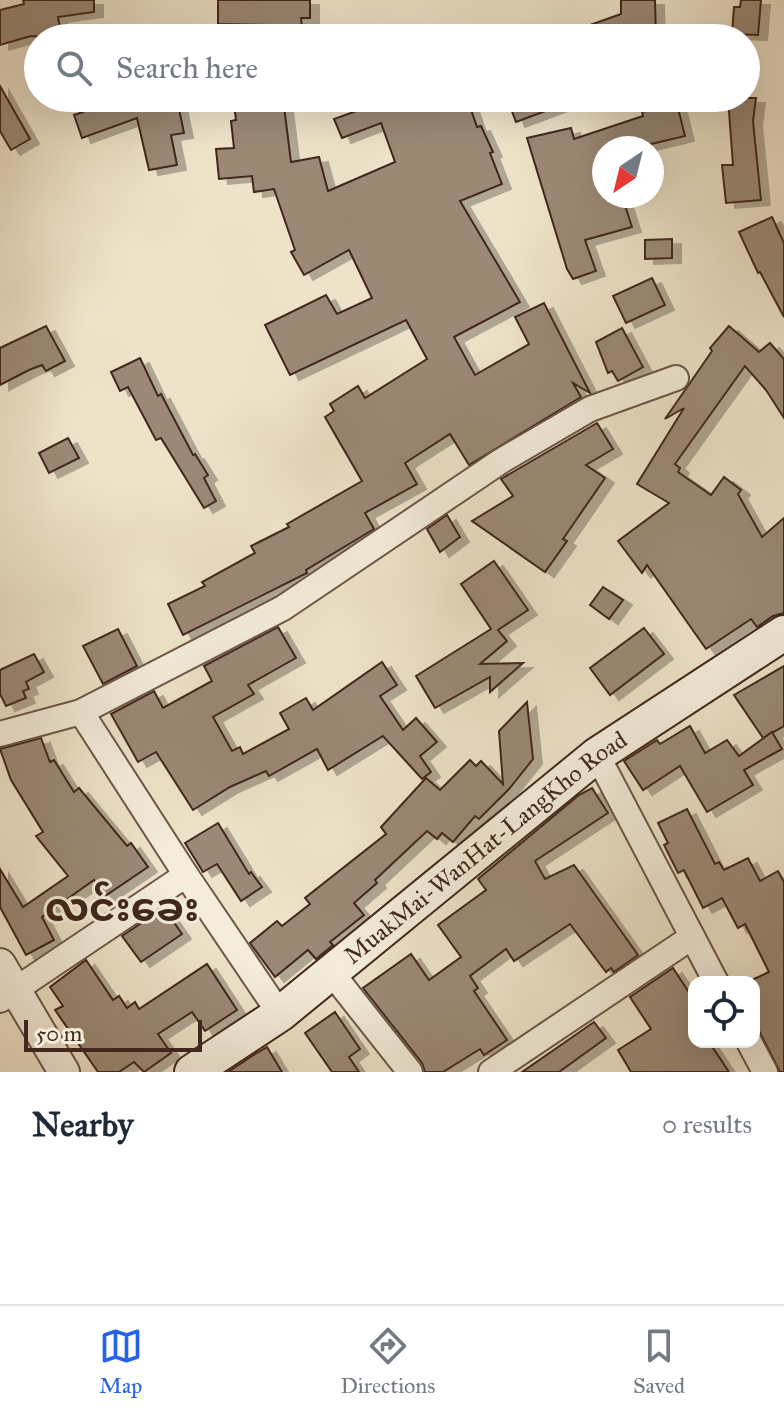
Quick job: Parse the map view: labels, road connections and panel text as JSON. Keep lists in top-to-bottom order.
{
  "streets": {
    "main road": ["MuakMai-WanHat-LangKho Road"]
  },
  "districts": ["လင်းခေး"],
  "scale_bar": "50 m",
  "north": "bottom left",
  "page": {
    "search": "Search here",
    "scale": "50 m",
    "heading": ["Nearby", "0 results"],
    "nav": ["Map", "Directions", "Saved"]
  }
}
